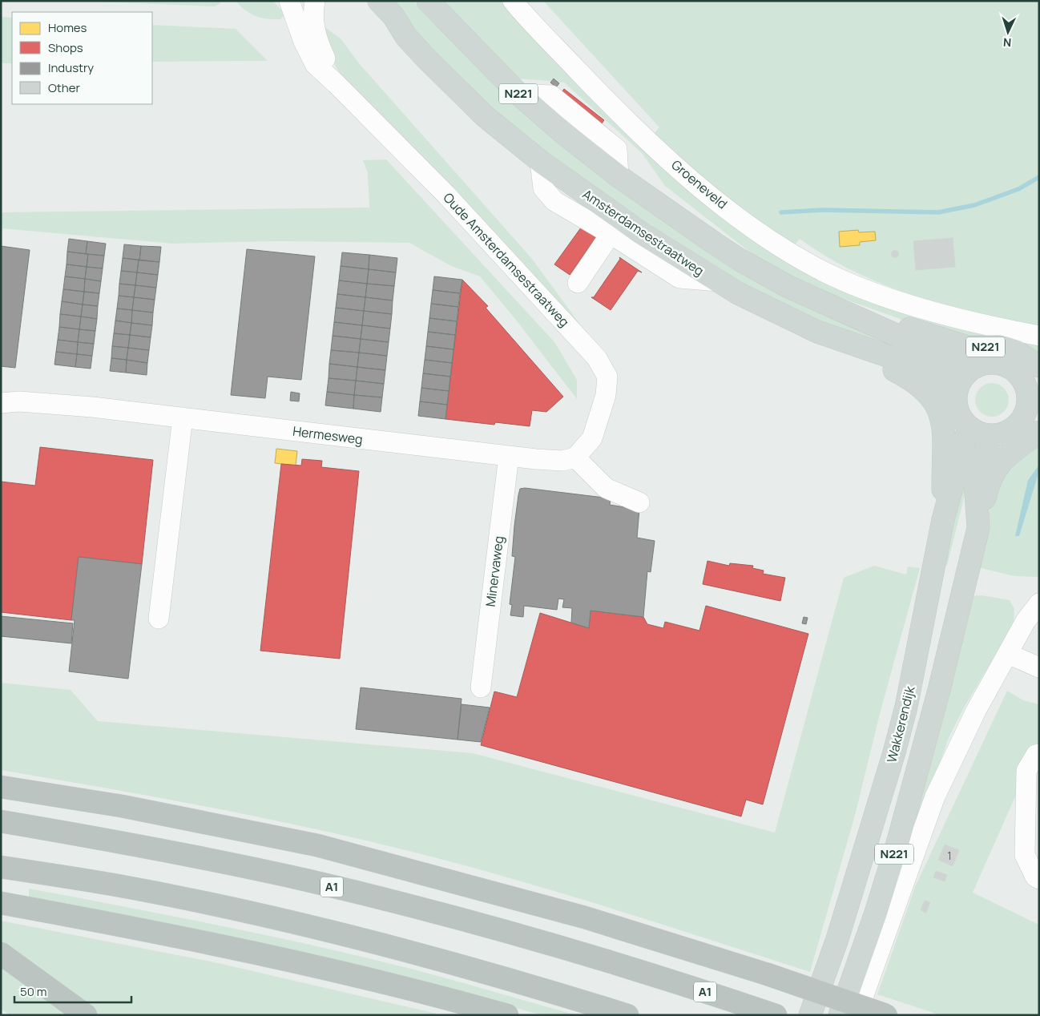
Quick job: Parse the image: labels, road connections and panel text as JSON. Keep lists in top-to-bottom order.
{
  "streets": {
    "highway": ["A1"],
    "main road": ["N221", "Amsterdamsestraatweg", "Wakkerendijk"],
    "street": [
      "Groeneveld",
      "Oude Amsterdamsestraatweg",
      "Hermesweg",
      "Minervaweg"
    ]
  },
  "crossings": [
    ["N221", "Amsterdamsestraatweg"],
    ["N221", "Wakkerendijk"],
    ["Amsterdamsestraatweg", "Wakkerendijk"],
    ["Oude Amsterdamsestraatweg", "Hermesweg"],
    ["Hermesweg", "Minervaweg"]
  ],
  "house_numbers": ["1"],
  "legend": [
    "Homes",
    "Shops",
    "Industry",
    "Other"
  ],
  "scale_bar": "50 m",
  "north": "bottom"
}
